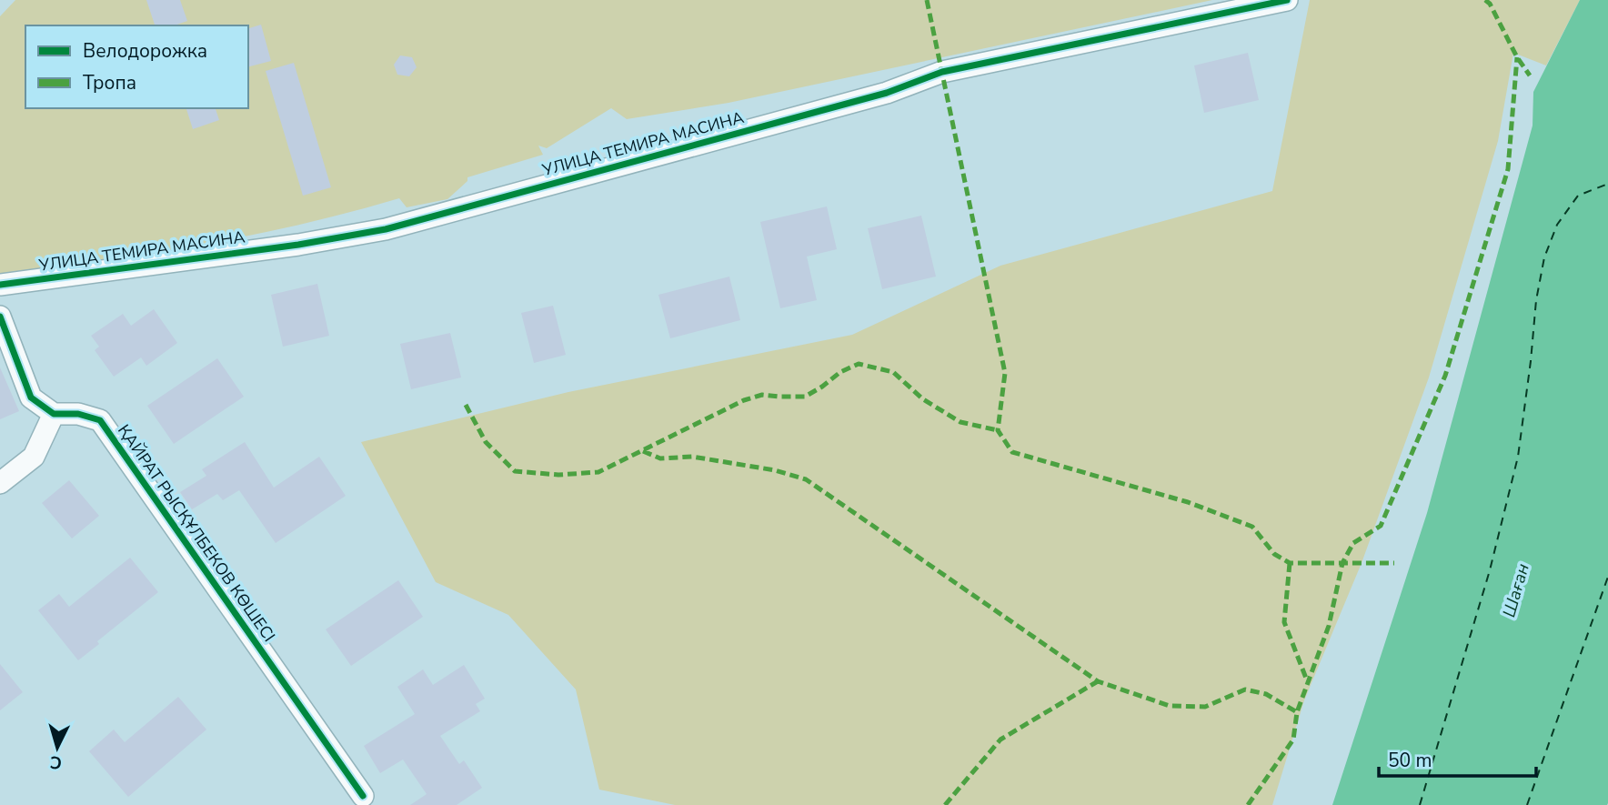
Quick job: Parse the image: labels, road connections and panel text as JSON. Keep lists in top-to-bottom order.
{
  "streets": {
    "street": ["УЛИЦА ТЕМИРА МАСИНА", "ҚАЙРАТ РЫСҚҰЛБЕКОВ КӨШЕСІ"]
  },
  "water": ["Шаған"],
  "legend": ["Велодорожка", "Тропа"],
  "scale_bar": "50 m",
  "north": "bottom"
}
